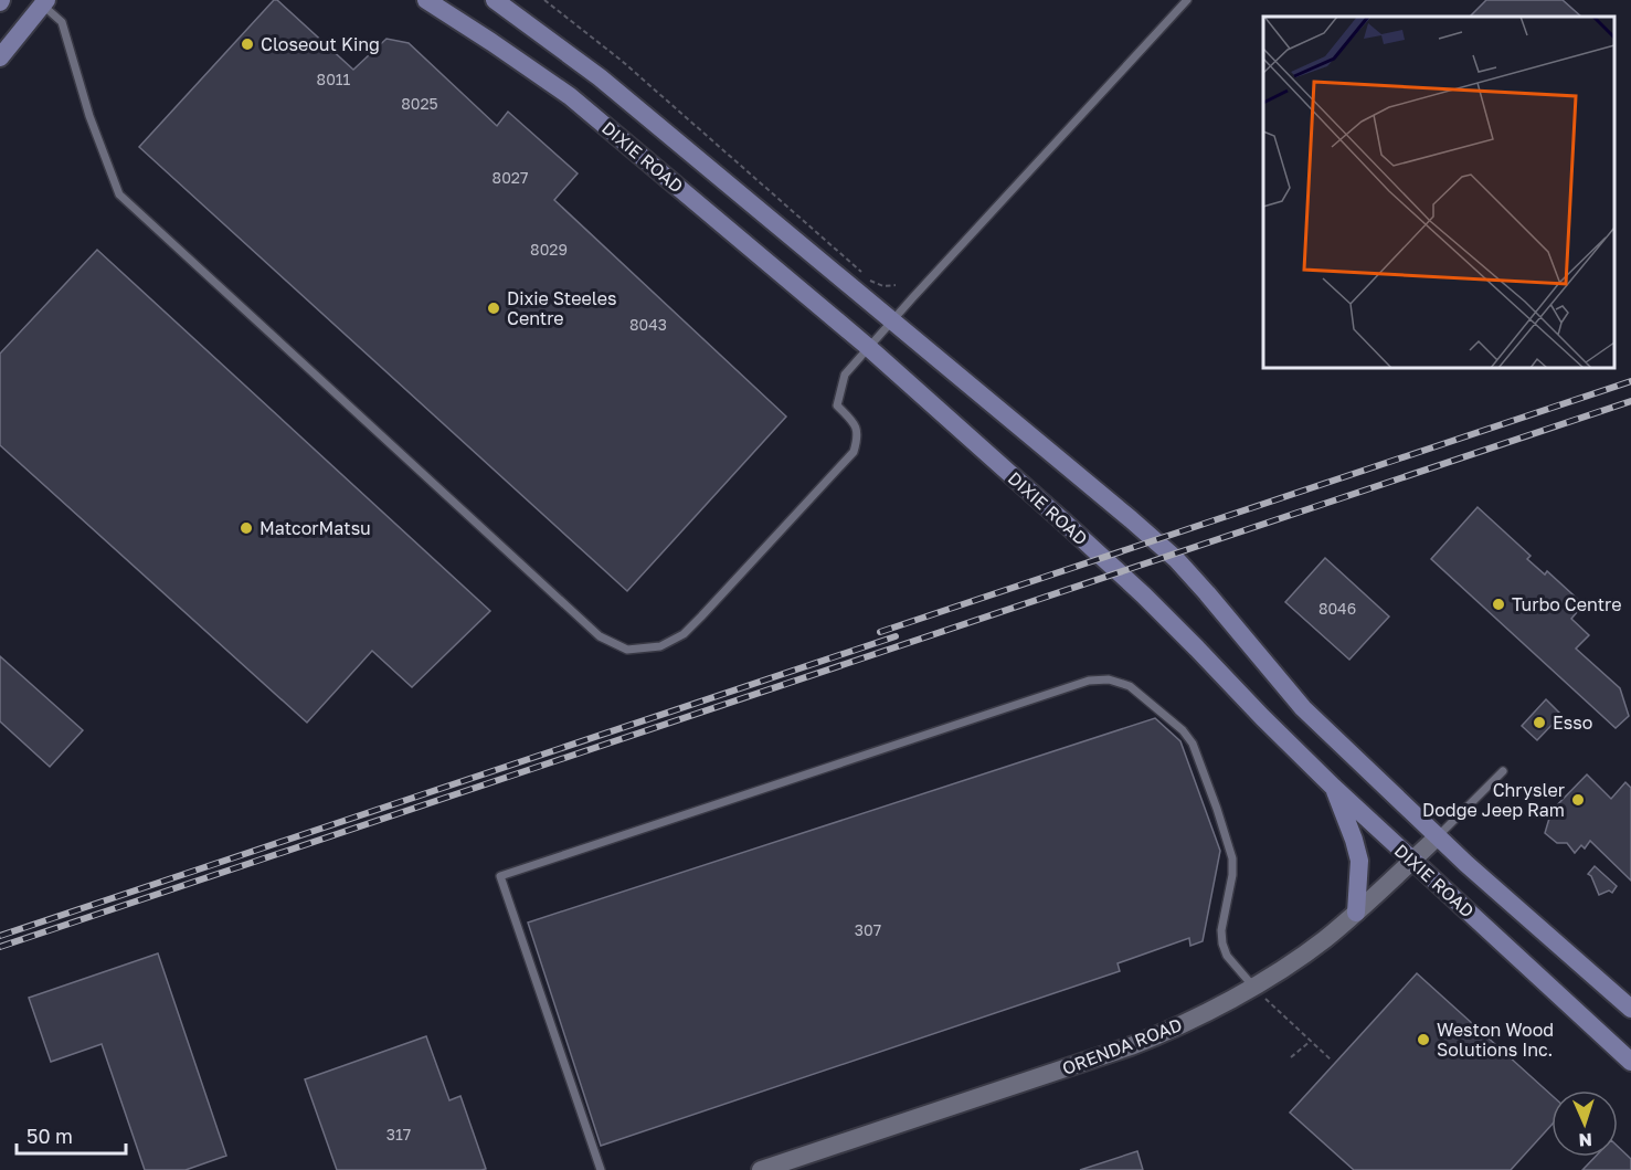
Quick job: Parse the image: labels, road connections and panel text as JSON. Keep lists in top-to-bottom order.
{
  "streets": {
    "main road": ["DIXIE ROAD"],
    "street": ["ORENDA ROAD"]
  },
  "crossings": [
    ["DIXIE ROAD", "ORENDA ROAD"]
  ],
  "places": [
    "Closeout King",
    "Dixie Steeles Centre",
    "MatcorMatsu",
    "Turbo Centre",
    "Esso",
    "Chrysler Dodge Jeep Ram",
    "Weston Wood Solutions Inc."
  ],
  "house_numbers": [
    "8011",
    "8025",
    "8027",
    "8029",
    "8043",
    "8046",
    "307",
    "317"
  ],
  "scale_bar": "50 m",
  "north": "bottom"
}
